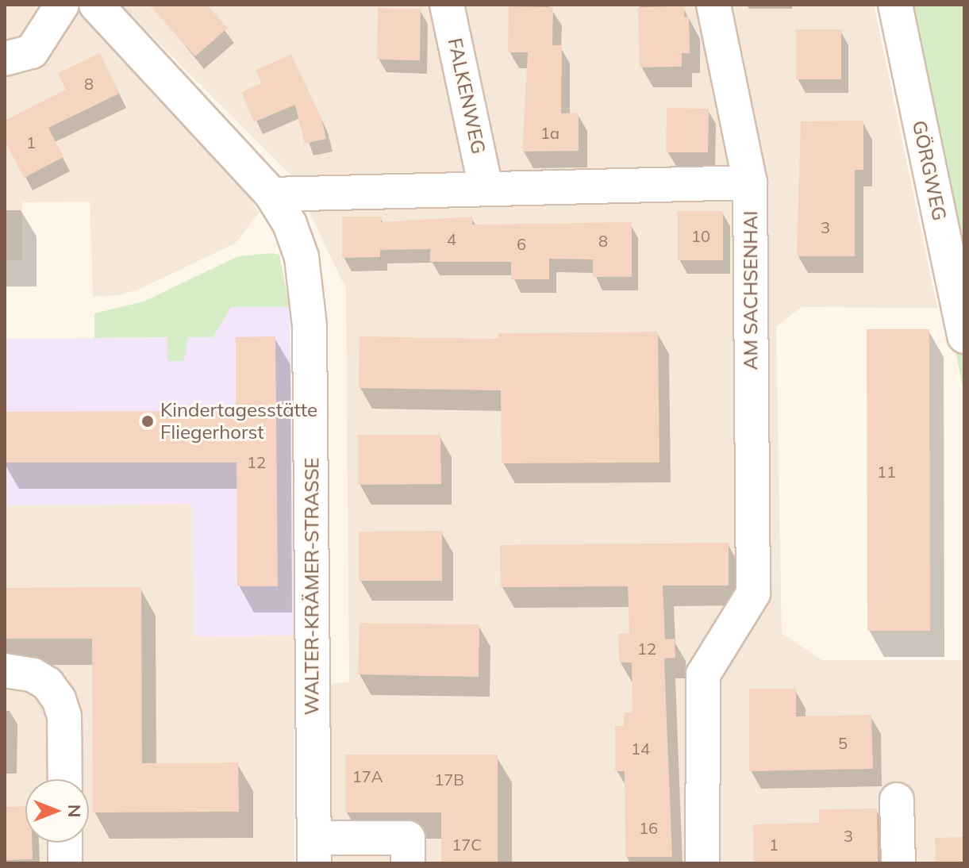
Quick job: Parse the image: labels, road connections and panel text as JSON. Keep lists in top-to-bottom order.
{
  "streets": {
    "street": [
      "FALKENWEG",
      "GÖRGWEG",
      "AM SACHSENHAI",
      "WALTER-KRÄMER-STRASSE"
    ]
  },
  "crossings": [
    ["FALKENWEG", "AM SACHSENHAI"],
    ["AM SACHSENHAI", "WALTER-KRÄMER-STRASSE"]
  ],
  "places": ["Kindertagesstätte Fliegerhorst"],
  "house_numbers": [
    "8",
    "1a",
    "1",
    "3",
    "10",
    "4",
    "8",
    "6",
    "12",
    "11",
    "12",
    "5",
    "14",
    "17A",
    "17B",
    "16",
    "3",
    "17C",
    "1"
  ],
  "north": "right"
}
